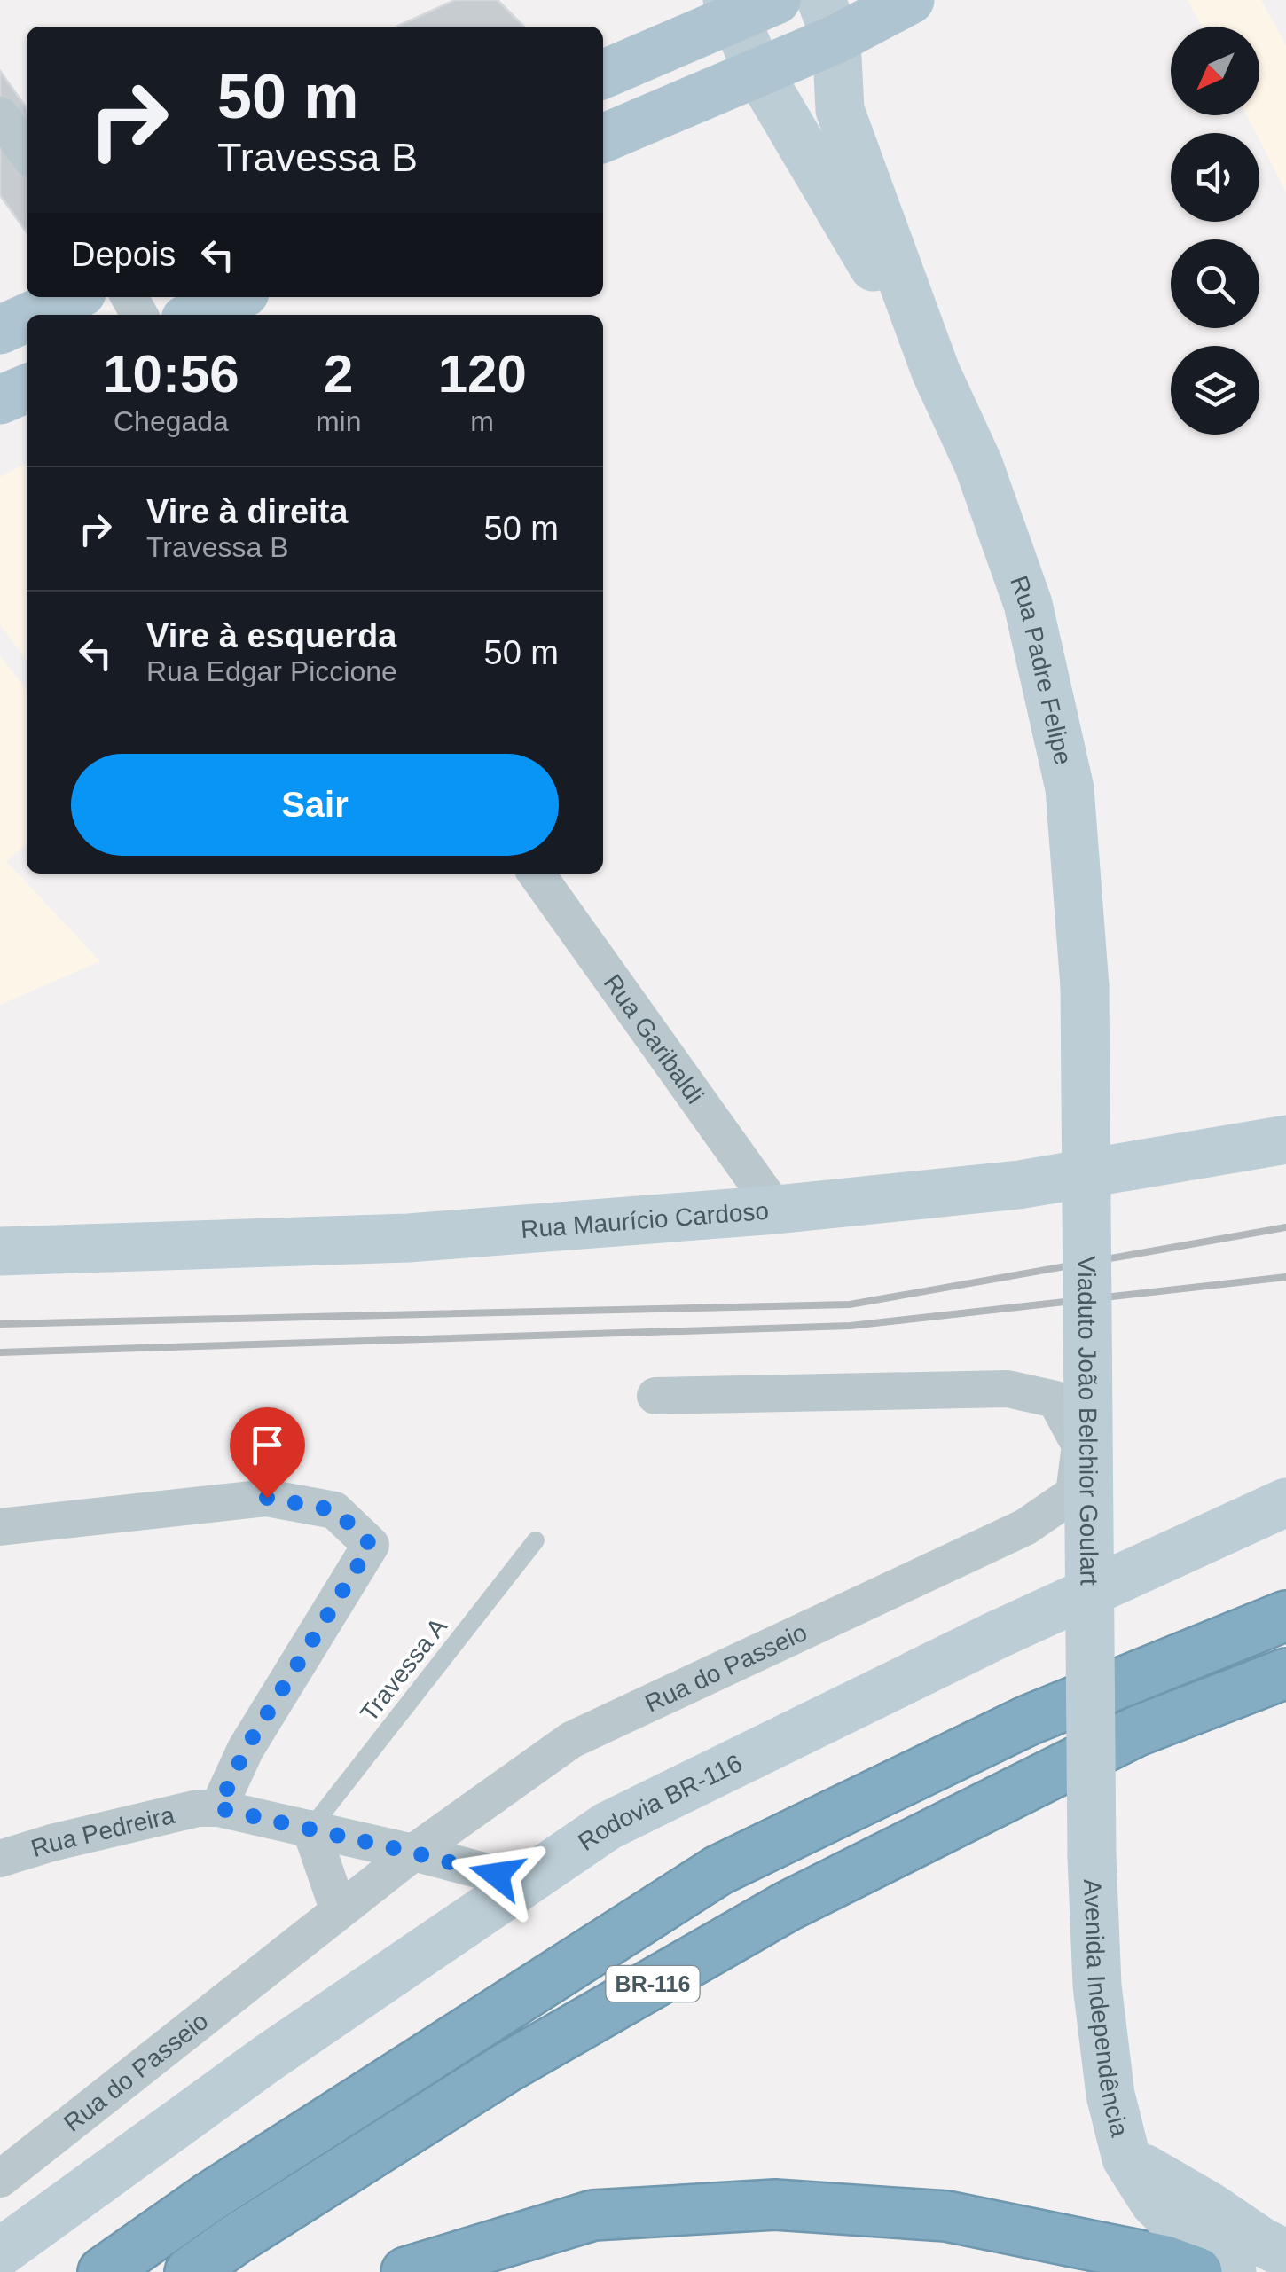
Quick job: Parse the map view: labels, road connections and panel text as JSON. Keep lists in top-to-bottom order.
{
  "streets": {
    "highway": ["BR-116"],
    "main road": [
      "Rua Padre Felipe",
      "Rua Maurício Cardoso",
      "Viaduto João Belchior Goulart",
      "Rodovia BR-116",
      "Avenida Independência"
    ],
    "street": ["Rua Garibaldi", "Rua do Passeio", "Rua Pedreira"],
    "lane": ["Travessa A"]
  },
  "crossings": [
    ["Rua Padre Felipe", "Viaduto João Belchior Goulart"],
    ["Rua Garibaldi", "Rua Maurício Cardoso"],
    ["Viaduto João Belchior Goulart", "Avenida Independência"],
    ["Rua do Passeio", "Rua Pedreira"],
    ["Travessa A", "Rua Pedreira"],
    ["Rodovia BR-116", "Rua Pedreira"]
  ],
  "north": "bottom left",
  "page": {
    "turn": ["50 m", "Travessa B"],
    "then": "Depois",
    "eta": [
      "10:56",
      "Chegada",
      "2",
      "min",
      "120",
      "m"
    ],
    "list": [
      {
        "name": "Vire à direita",
        "note": "Travessa B",
        "value": "50 m"
      },
      {
        "name": "Vire à esquerda",
        "note": "Rua Edgar Piccione",
        "value": "50 m"
      }
    ],
    "buttons": "Sair"
  }
}
